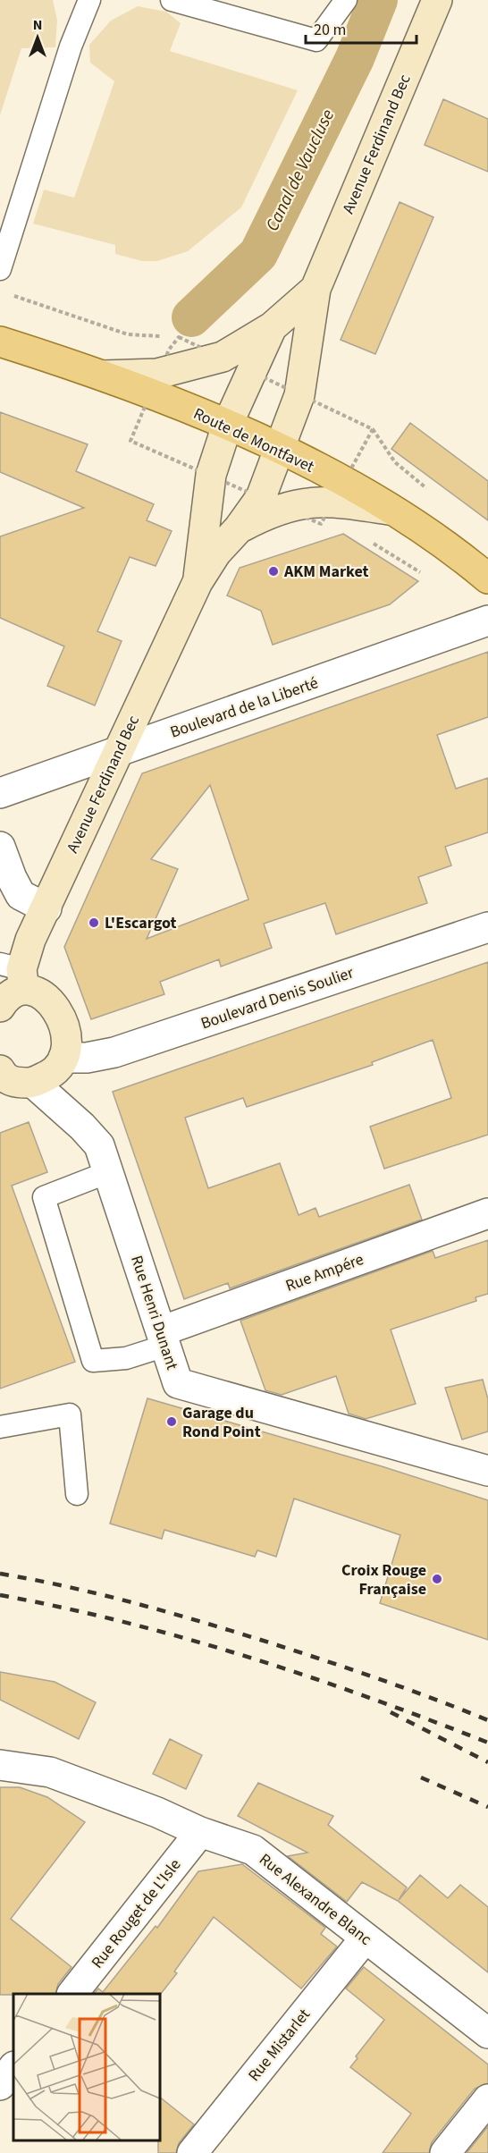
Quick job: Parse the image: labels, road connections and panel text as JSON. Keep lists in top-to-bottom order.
{
  "streets": {
    "main road": ["Route de Montfavet"],
    "street": [
      "Avenue Ferdinand Bec",
      "Boulevard de la Liberté",
      "Boulevard Denis Soulier",
      "Rue Ampére",
      "Rue Henri Dunant",
      "Rue Alexandre Blanc",
      "Rue Rouget de L'Isle",
      "Rue Mistarlet"
    ]
  },
  "crossings": [
    ["Avenue Ferdinand Bec", "Boulevard de la Liberté"],
    ["Rue Ampére", "Rue Henri Dunant"],
    ["Rue Alexandre Blanc", "Rue Rouget de L'Isle"],
    ["Rue Alexandre Blanc", "Rue Mistarlet"]
  ],
  "water": ["Canal de Vaucluse"],
  "places": [
    "AKM Market",
    "L'Escargot",
    "Garage du Rond Point",
    "Croix Rouge Française"
  ],
  "scale_bar": "20 m",
  "north": "top"
}
